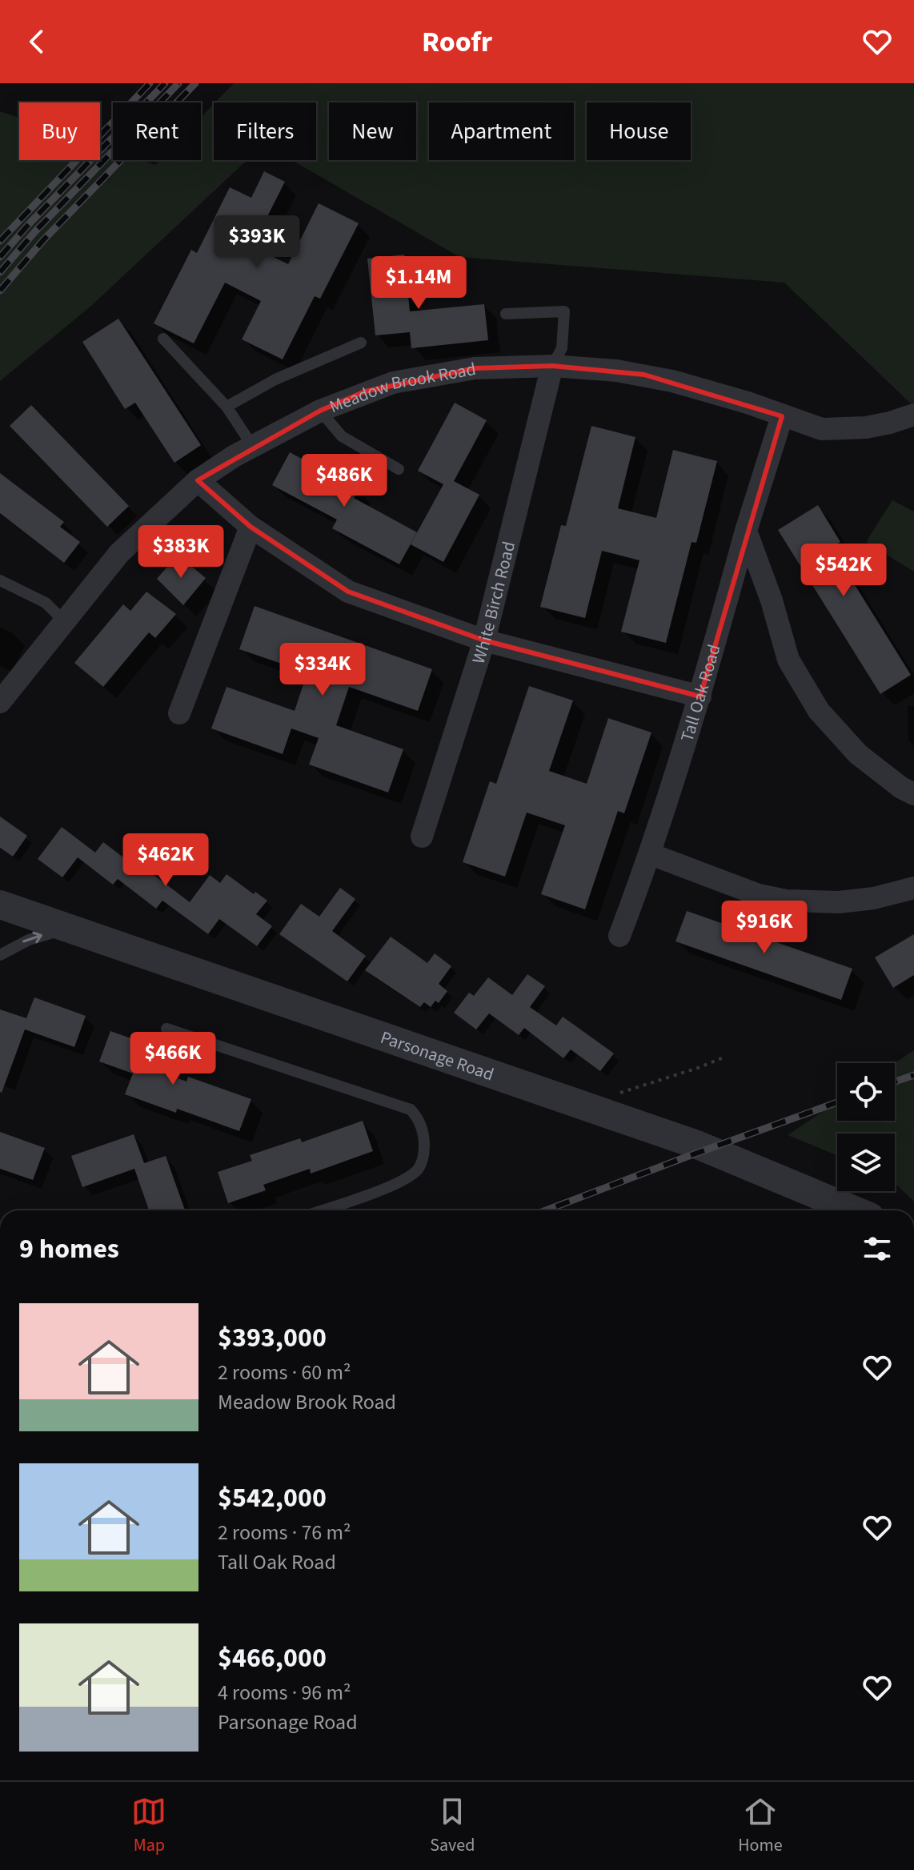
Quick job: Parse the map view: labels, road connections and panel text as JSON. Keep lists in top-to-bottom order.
{
  "streets": {
    "street": [
      "Meadow Brook Road",
      "White Birch Road",
      "Tall Oak Road",
      "Parsonage Road"
    ]
  },
  "crossings": [
    ["Meadow Brook Road", "White Birch Road"],
    ["Meadow Brook Road", "Tall Oak Road"]
  ],
  "page": {
    "header": "Roofr",
    "chip": [
      "Buy",
      "Rent",
      "Filters",
      "New",
      "Apartment",
      "House"
    ],
    "price": [
      "$393K",
      "$1.14M",
      "$486K",
      "$383K",
      "$542K",
      "$334K",
      "$462K",
      "$916K",
      "$466K"
    ],
    "heading": "9 homes",
    "list": [
      {
        "name": "$393,000",
        "note": "2 rooms · 60 m² · Meadow Brook Road"
      },
      {
        "name": "$542,000",
        "note": "2 rooms · 76 m² · Tall Oak Road"
      },
      {
        "name": "$466,000",
        "note": "4 rooms · 96 m² · Parsonage Road"
      }
    ],
    "tabs": ["Map", "Saved", "Home"]
  }
}
